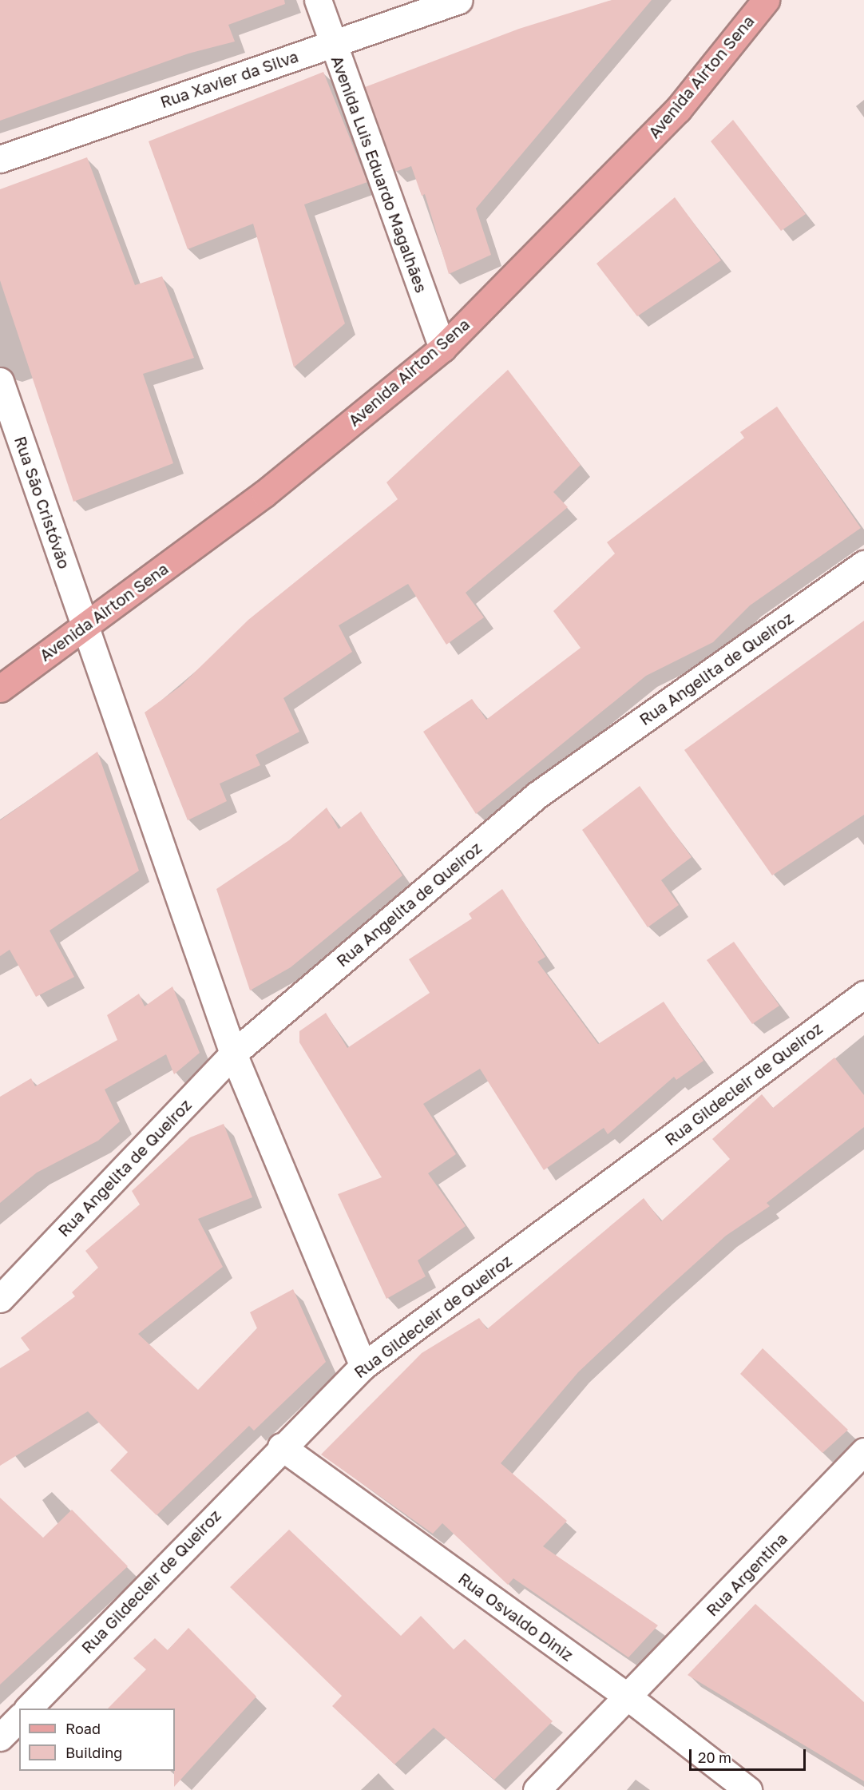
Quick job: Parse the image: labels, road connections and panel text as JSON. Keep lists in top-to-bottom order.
{
  "streets": {
    "main road": ["Avenida Airton Sena"],
    "street": [
      "Rua Xavier da Silva",
      "Avenida Luis Eduardo Magalhães",
      "Rua São Cristóvão",
      "Rua Angelita de Queiroz",
      "Rua Gildecleir de Queiroz",
      "Rua Argentina",
      "Rua Osvaldo Diniz"
    ]
  },
  "crossings": [
    ["Avenida Airton Sena", "Avenida Luis Eduardo Magalhães"],
    ["Avenida Airton Sena", "Rua São Cristóvão"],
    ["Rua Xavier da Silva", "Avenida Luis Eduardo Magalhães"],
    ["Rua São Cristóvão", "Rua Angelita de Queiroz"],
    ["Rua São Cristóvão", "Rua Gildecleir de Queiroz"],
    ["Rua Gildecleir de Queiroz", "Rua Osvaldo Diniz"],
    ["Rua Argentina", "Rua Osvaldo Diniz"]
  ],
  "legend": ["Road", "Building"],
  "scale_bar": "20 m"
}
